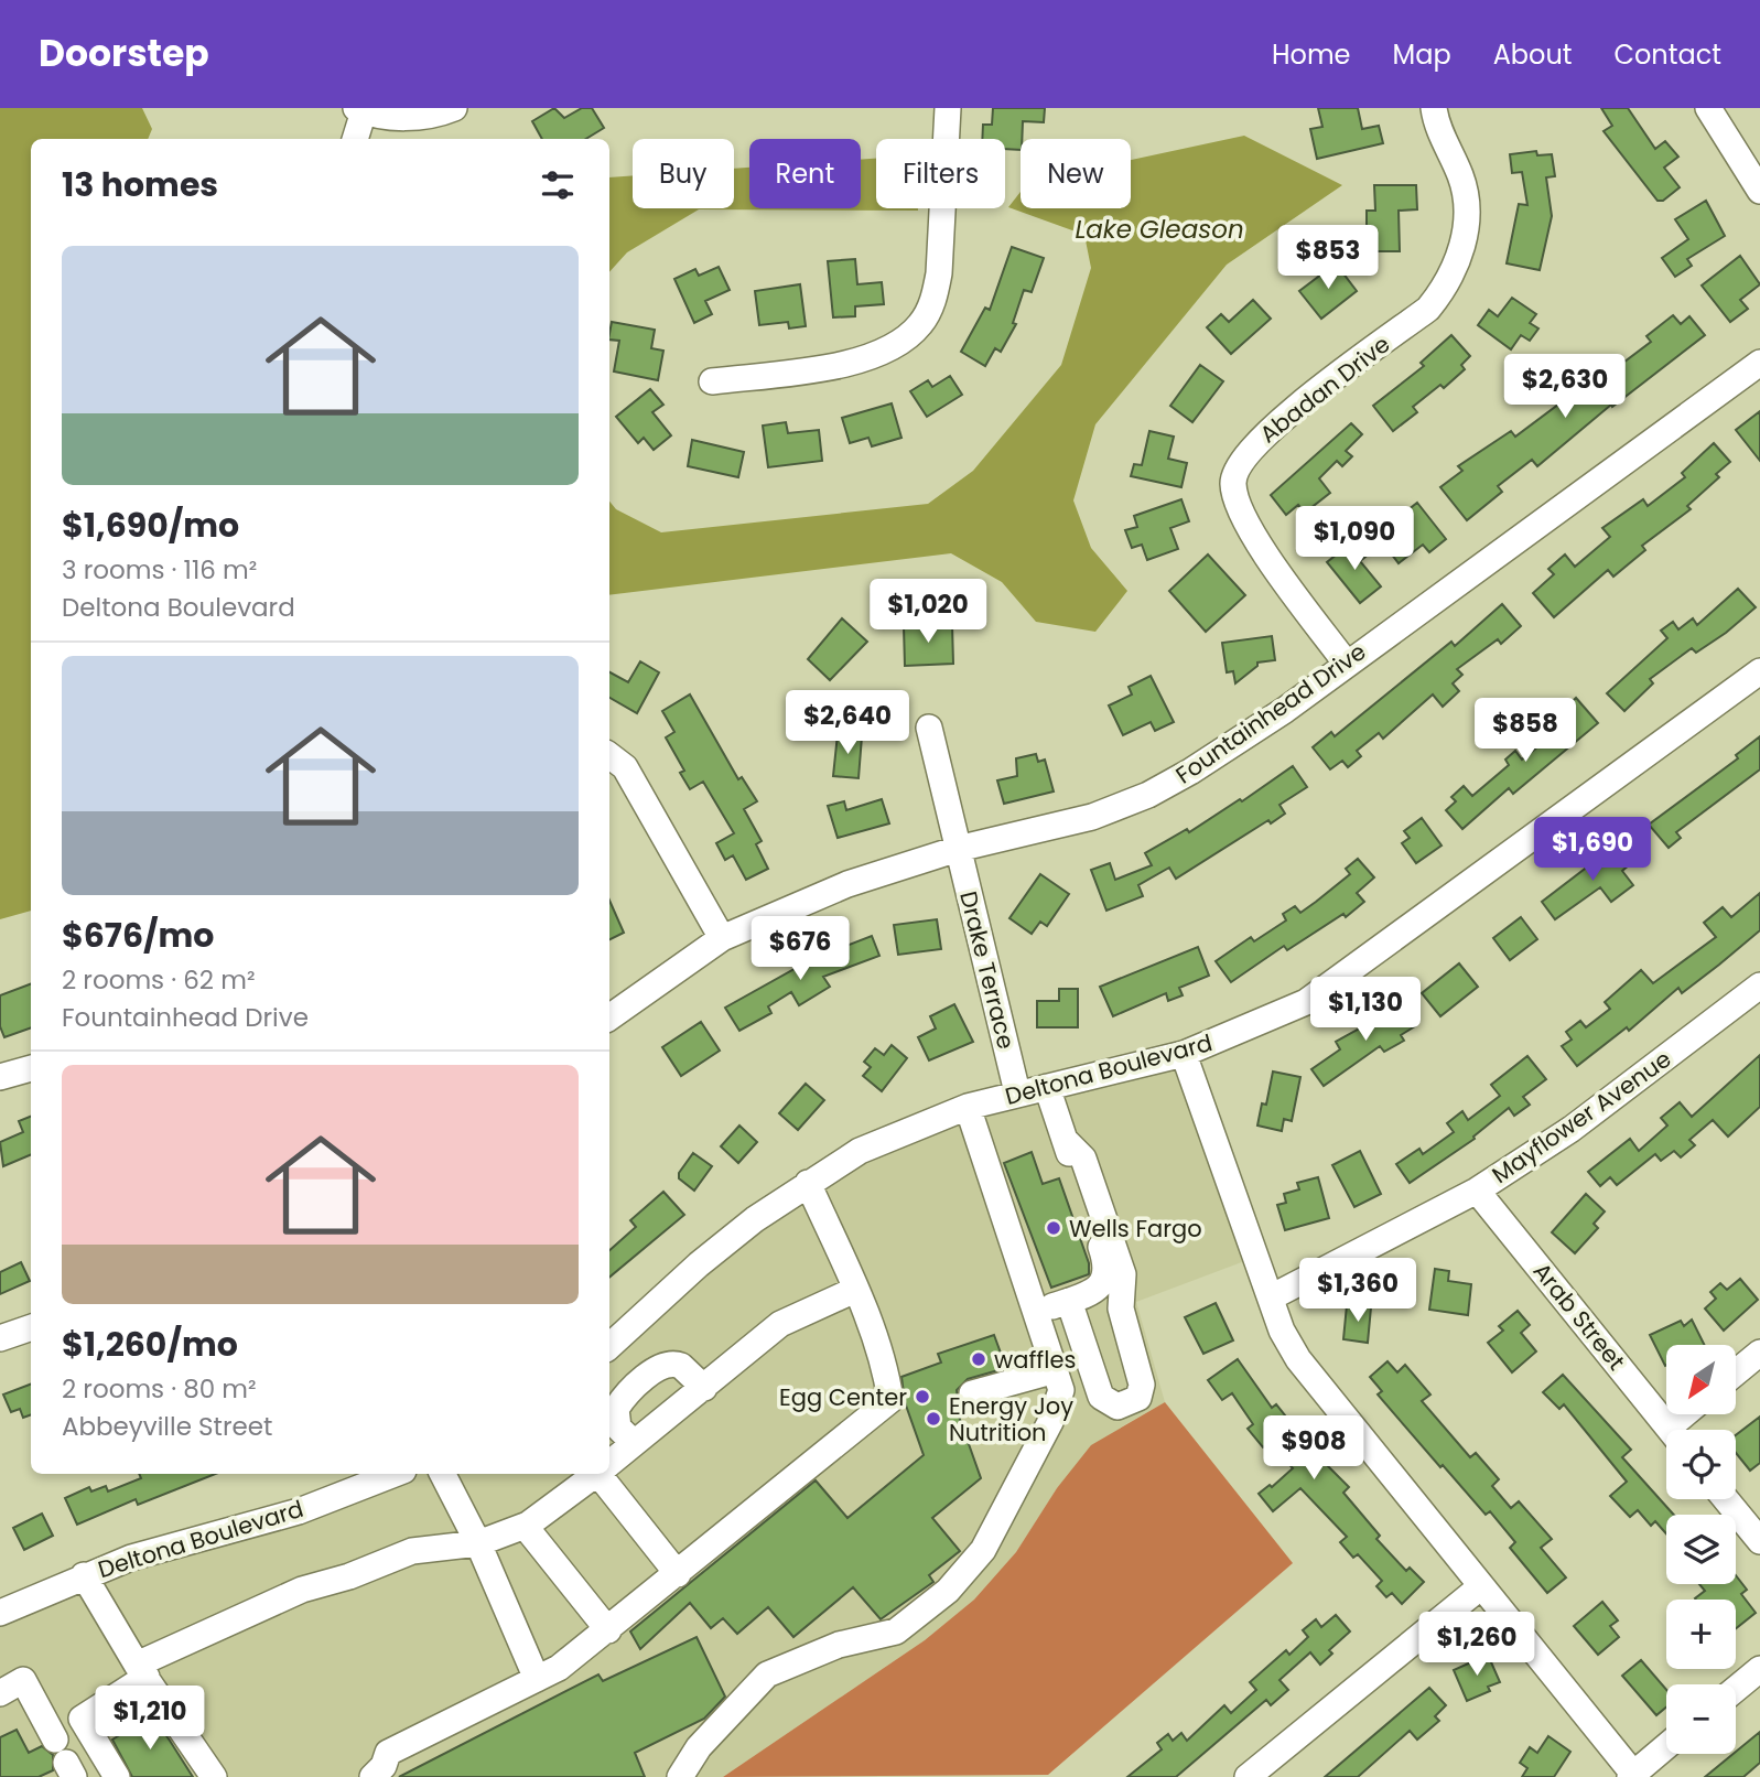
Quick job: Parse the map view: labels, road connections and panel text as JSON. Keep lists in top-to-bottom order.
{
  "streets": {
    "street": [
      "Abadan Drive",
      "Fountainhead Drive",
      "Drake Terrace",
      "Deltona Boulevard",
      "Mayflower Avenue",
      "Arab Street"
    ]
  },
  "crossings": [
    ["Abadan Drive", "Fountainhead Drive"],
    ["Fountainhead Drive", "Drake Terrace"],
    ["Drake Terrace", "Deltona Boulevard"],
    ["Mayflower Avenue", "Arab Street"]
  ],
  "water": ["Lake Gleason"],
  "places": [
    "Wells Fargo",
    "waffles",
    "Egg Center",
    "Energy Joy Nutrition"
  ],
  "north": "bottom left",
  "page": {
    "header": "Doorstep",
    "nav": [
      "Home",
      "Map",
      "About",
      "Contact"
    ],
    "chip": [
      "Buy",
      "Rent",
      "Filters",
      "New"
    ],
    "heading": "13 homes",
    "price": [
      "$853",
      "$2,630",
      "$1,090",
      "$1,020",
      "$2,640",
      "$858",
      "$1,690",
      "$676",
      "$1,130",
      "$1,360",
      "$908",
      "$1,260",
      "$1,210"
    ],
    "list": [
      {
        "name": "$1,690/mo",
        "note": "3 rooms · 116 m² · Deltona Boulevard"
      },
      {
        "name": "$676/mo",
        "note": "2 rooms · 62 m² · Fountainhead Drive"
      },
      {
        "name": "$1,260/mo",
        "note": "2 rooms · 80 m² · Abbeyville Street"
      }
    ],
    "map_buttons": ["+", "−"]
  }
}
